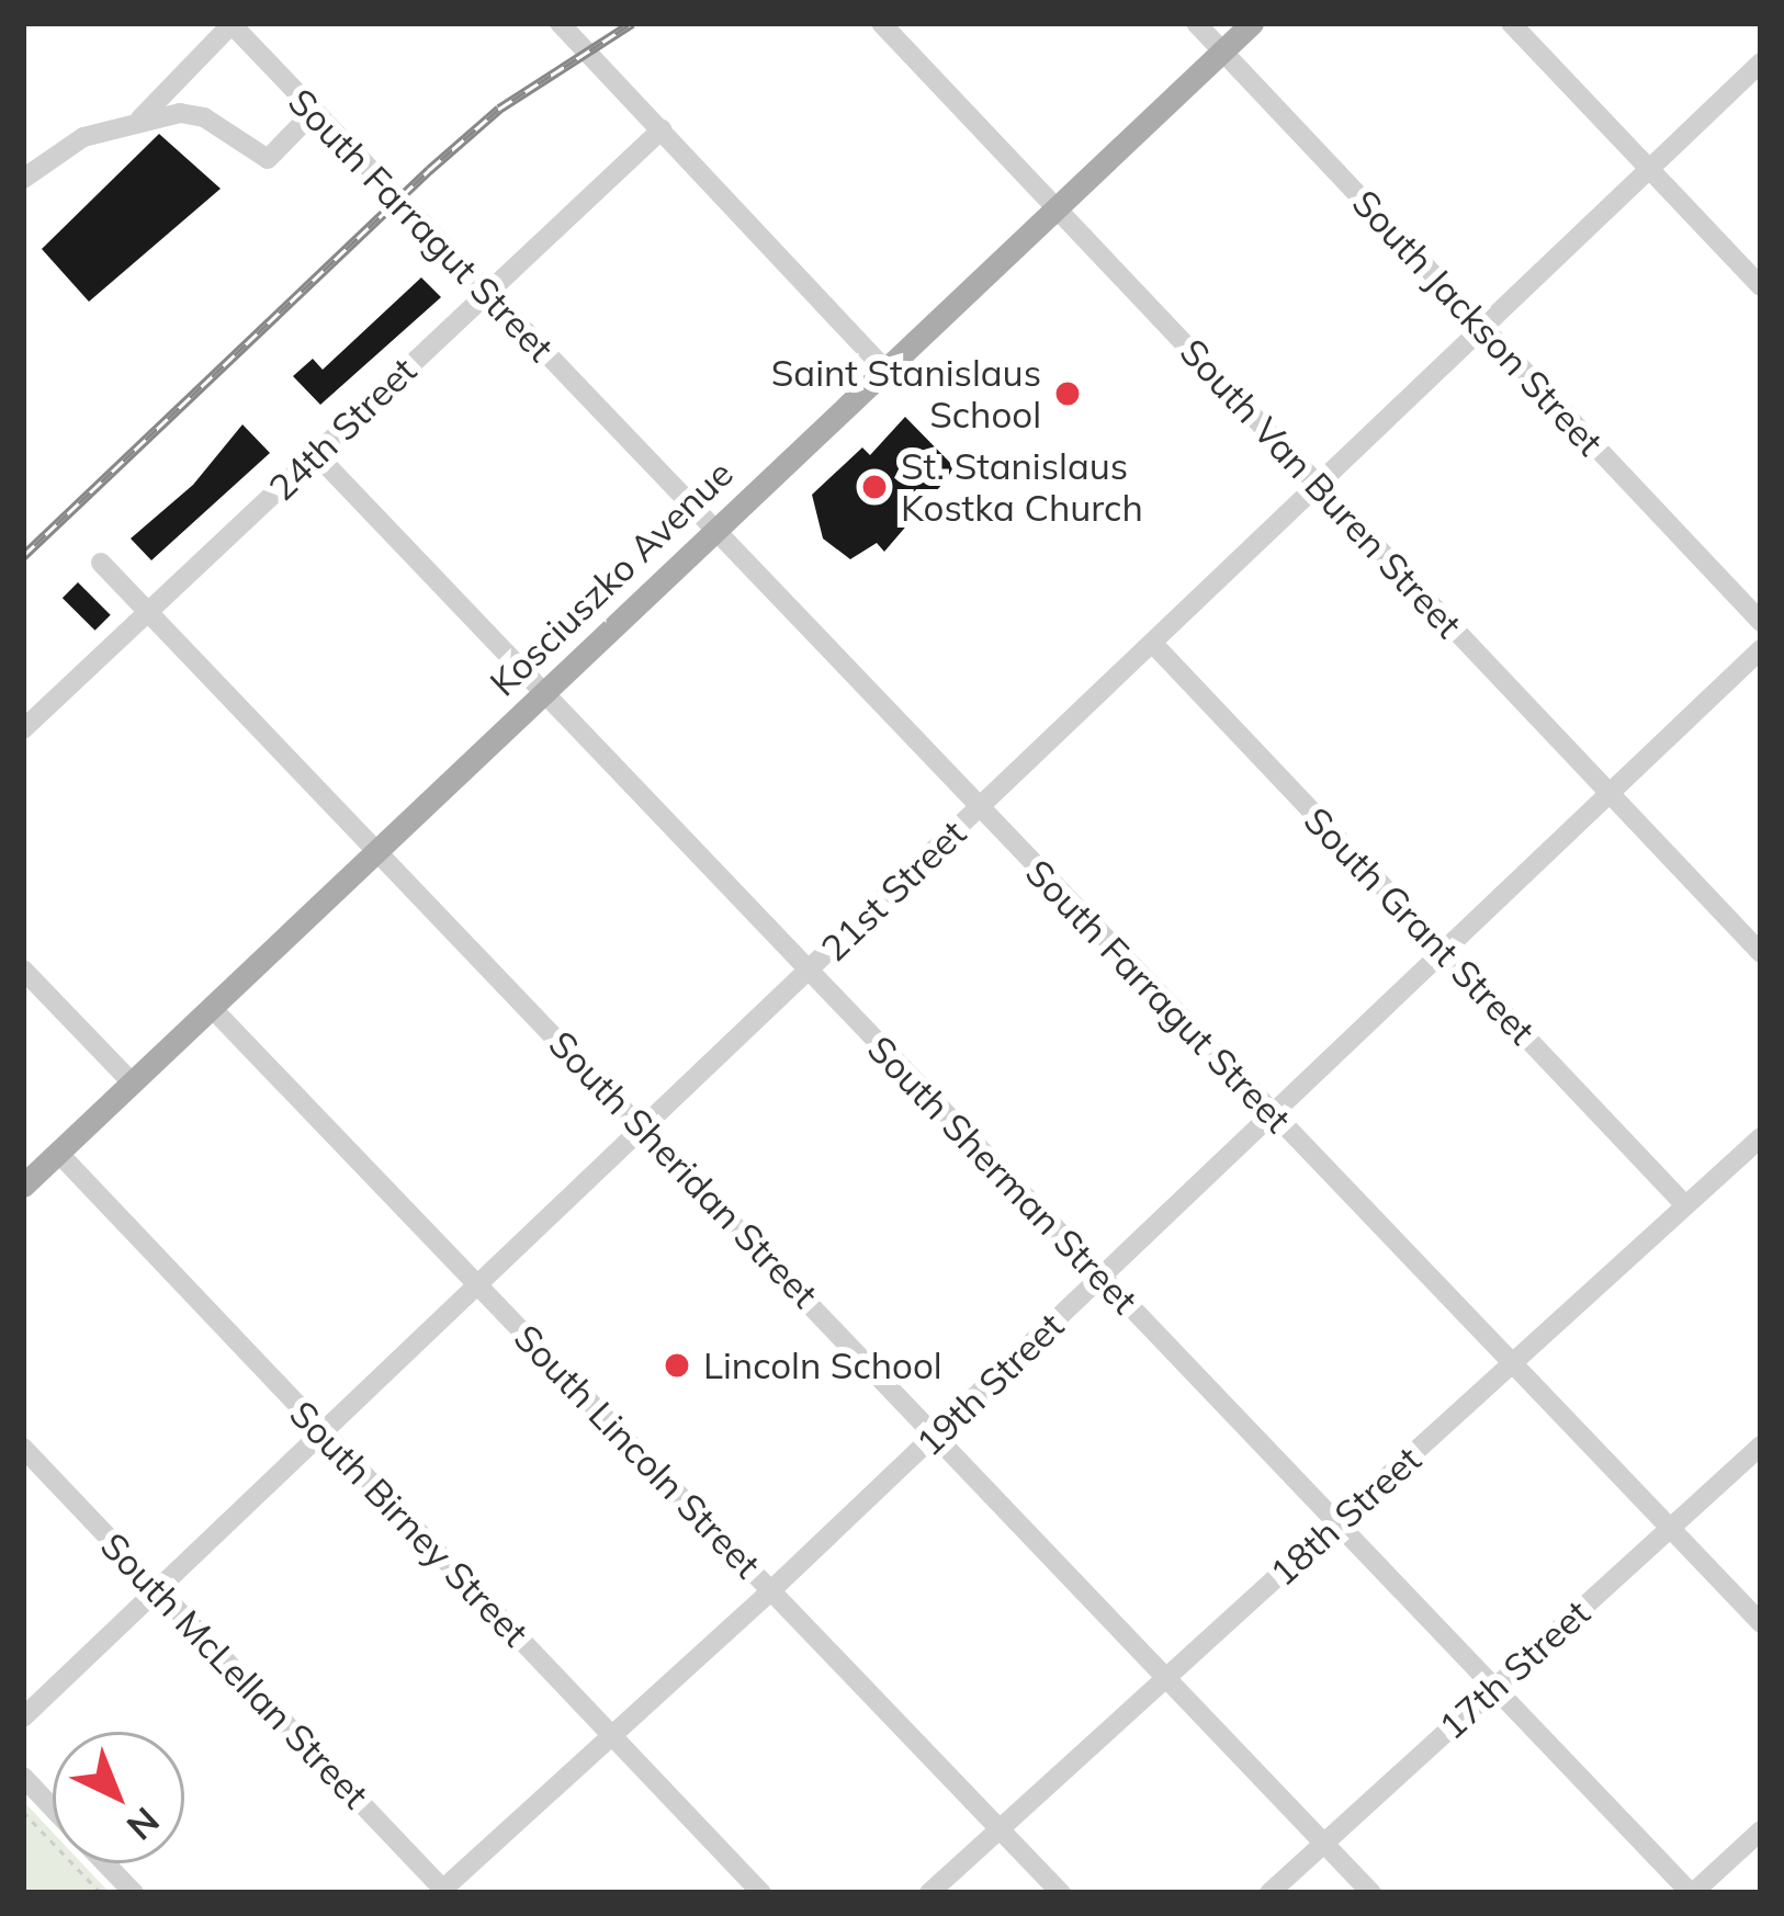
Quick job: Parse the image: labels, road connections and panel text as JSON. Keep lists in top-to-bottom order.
{
  "streets": {
    "main road": ["Kosciuszko Avenue"],
    "street": [
      "South Farragut Street",
      "South Jackson Street",
      "24th Street",
      "South Van Buren Street",
      "21st Street",
      "South Grant Street",
      "South Sheridan Street",
      "South Sherman Street",
      "19th Street",
      "South Lincoln Street",
      "18th Street",
      "South Birney Street",
      "17th Street",
      "South McLellan Street"
    ]
  },
  "crossings": [
    ["South Farragut Street", "24th Street"],
    ["South Farragut Street", "Kosciuszko Avenue"],
    ["South Farragut Street", "21st Street"],
    ["South Farragut Street", "19th Street"],
    ["South Farragut Street", "18th Street"],
    ["South Farragut Street", "17th Street"],
    ["South Jackson Street", "Kosciuszko Avenue"],
    ["South Jackson Street", "21st Street"],
    ["24th Street", "South Sheridan Street"],
    ["24th Street", "South Sherman Street"],
    ["South Van Buren Street", "Kosciuszko Avenue"],
    ["South Van Buren Street", "21st Street"],
    ["South Van Buren Street", "19th Street"],
    ["Kosciuszko Avenue", "South Sheridan Street"],
    ["Kosciuszko Avenue", "South Sherman Street"],
    ["Kosciuszko Avenue", "South Lincoln Street"],
    ["Kosciuszko Avenue", "South Birney Street"],
    ["21st Street", "South Grant Street"],
    ["21st Street", "South Sheridan Street"],
    ["21st Street", "South Sherman Street"],
    ["21st Street", "South Lincoln Street"],
    ["21st Street", "South Birney Street"],
    ["21st Street", "South McLellan Street"],
    ["South Grant Street", "19th Street"],
    ["South Grant Street", "18th Street"],
    ["South Sheridan Street", "19th Street"],
    ["South Sheridan Street", "18th Street"],
    ["South Sheridan Street", "17th Street"],
    ["South Sherman Street", "19th Street"],
    ["South Sherman Street", "18th Street"],
    ["South Sherman Street", "17th Street"],
    ["19th Street", "South Lincoln Street"],
    ["19th Street", "South Birney Street"],
    ["19th Street", "South McLellan Street"],
    ["South Lincoln Street", "18th Street"]
  ],
  "places": ["Saint Stanislaus School", "St. Stanislaus Kostka Church", "Lincoln School"],
  "north": "bottom right"
}
